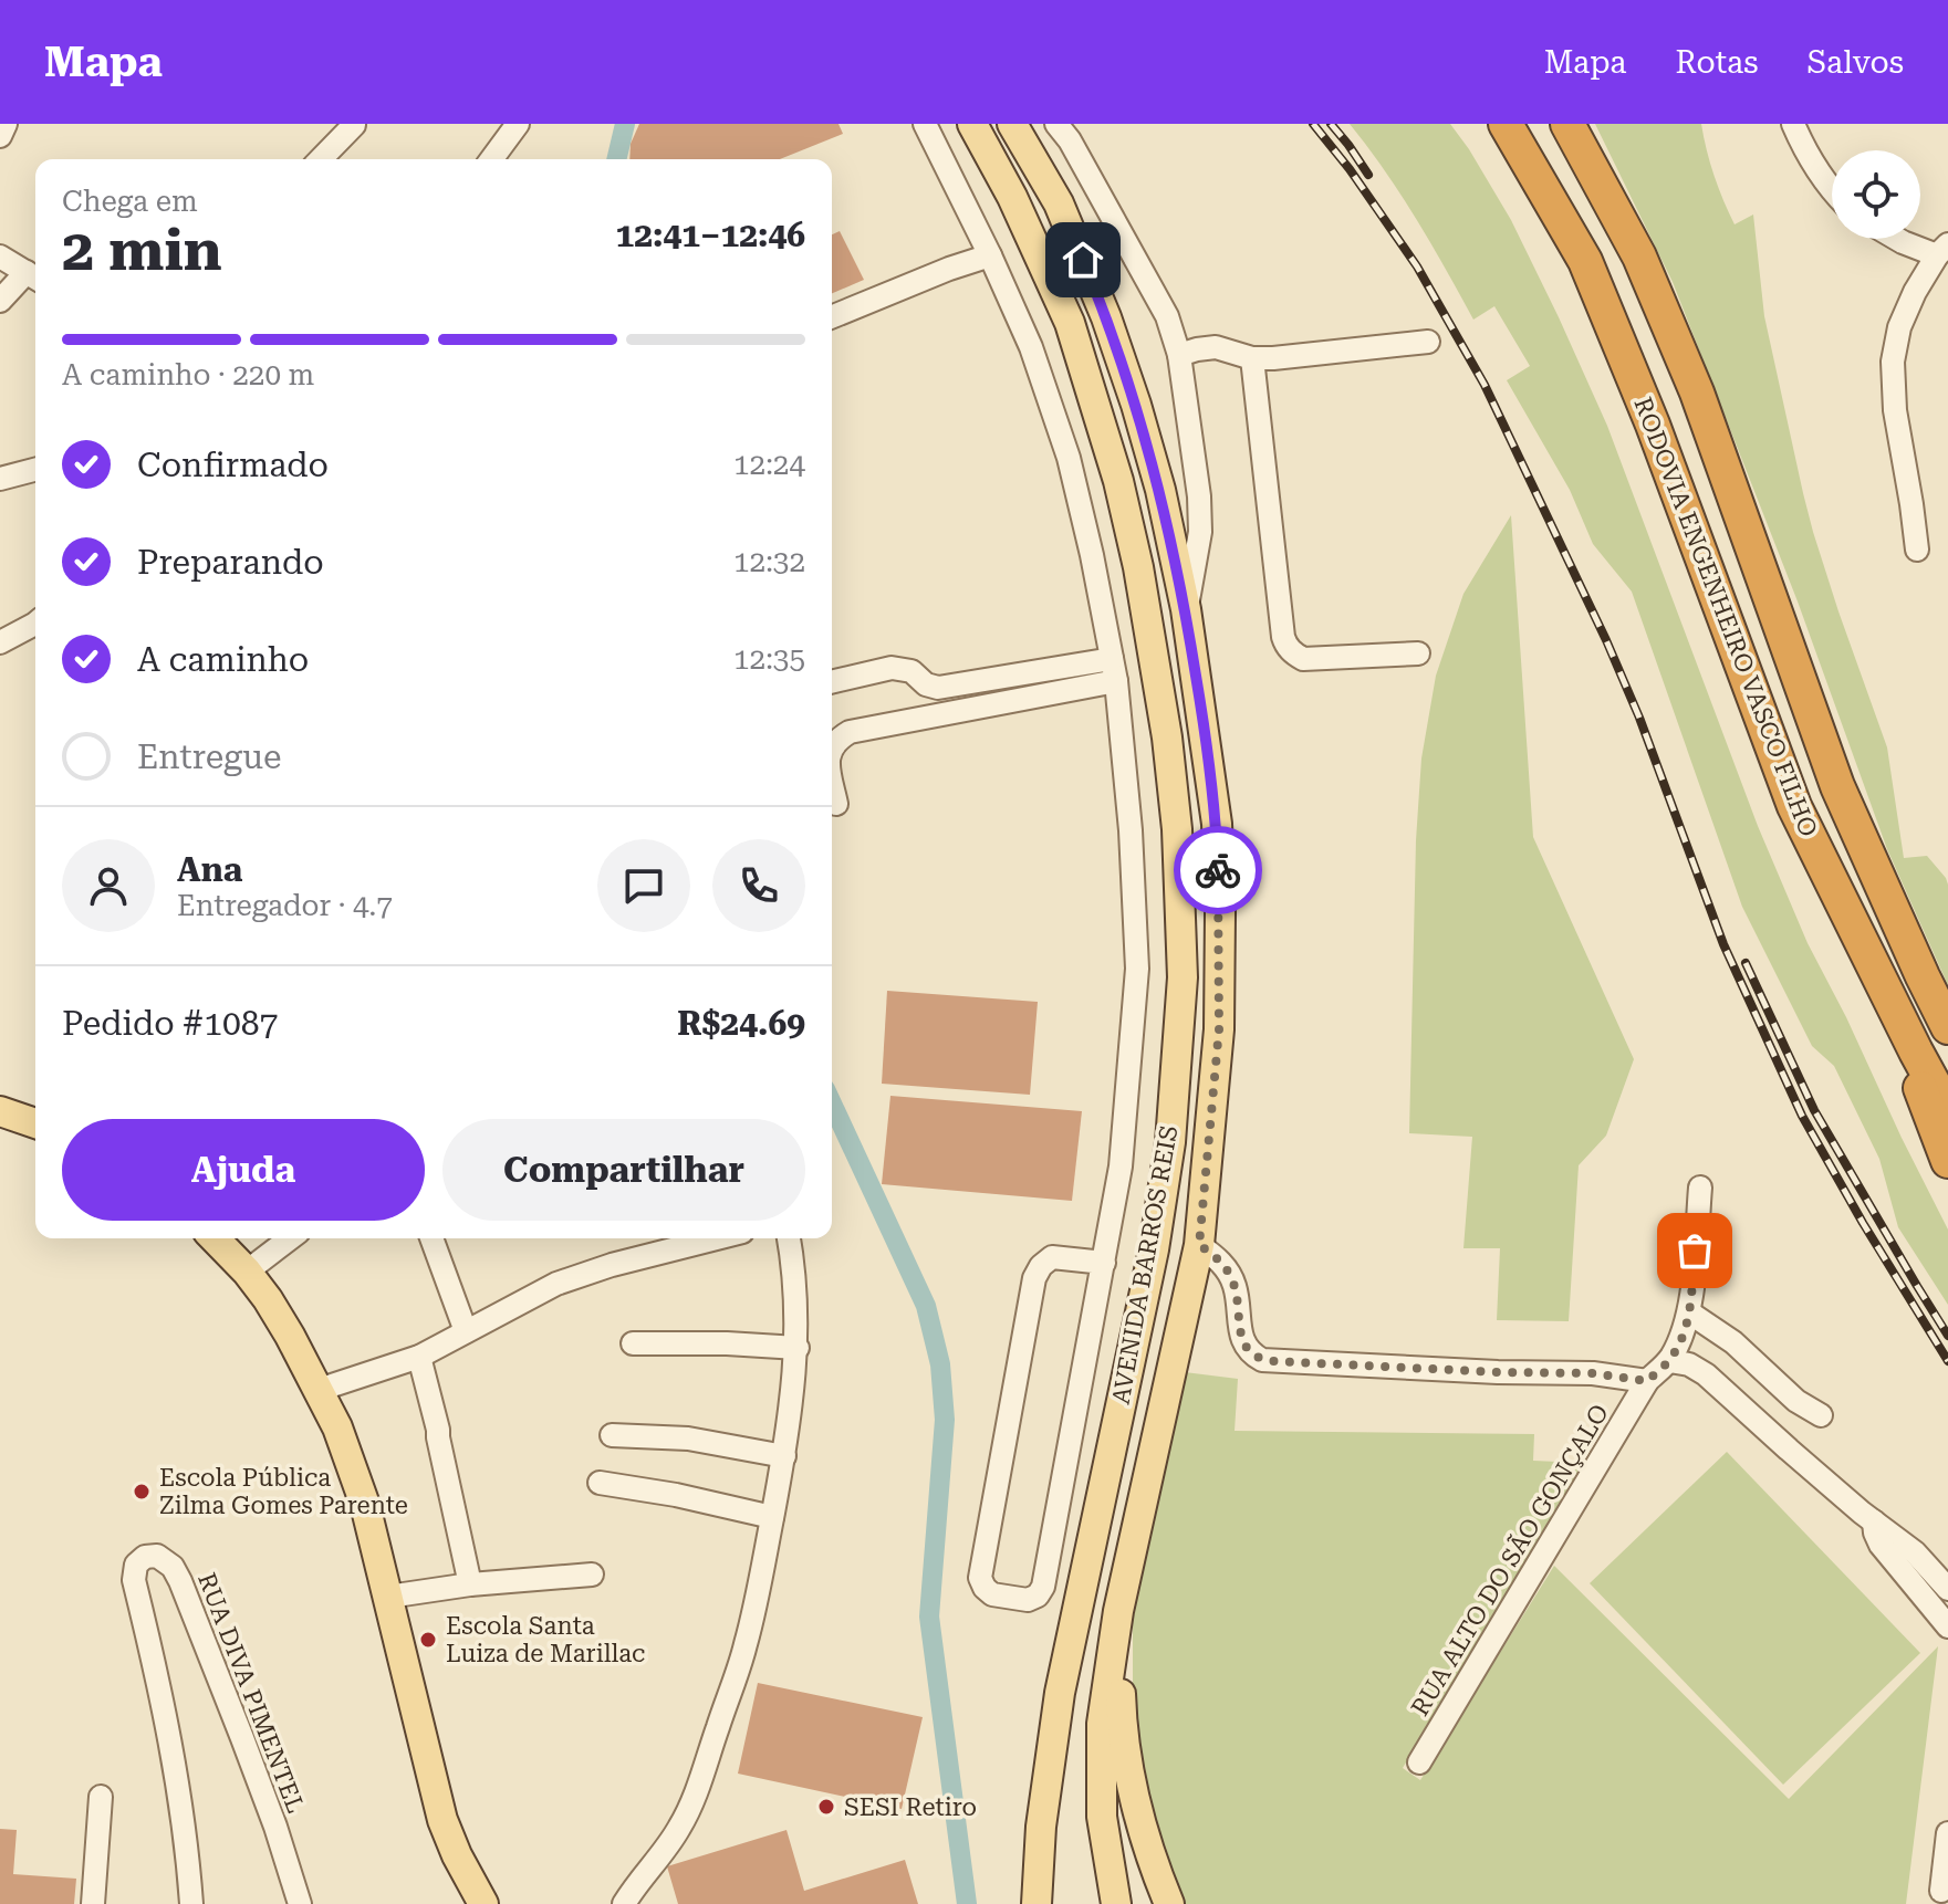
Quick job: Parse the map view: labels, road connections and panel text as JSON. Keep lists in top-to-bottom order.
{
  "streets": {
    "highway": ["RODOVIA ENGENHEIRO VASCO FILHO"],
    "main road": ["AVENIDA BARROS REIS"],
    "street": ["RUA ALTO DO SÃO GONÇALO", "RUA DIVA PIMENTEL"]
  },
  "places": ["Escola Pública Zilma Gomes Parente", "Escola Santa Luiza de Marillac", "SESI Retiro"],
  "page": {
    "header": "Mapa",
    "nav": ["Mapa", "Rotas", "Salvos"],
    "heading": ["2 min", "Chega em", "12:41–12:46"],
    "panel": [
      "Ana",
      "Entregador · 4.7",
      "Pedido #1087",
      "R$24.69"
    ],
    "bar": "A caminho · 220 m",
    "list": [
      ["Confirmado", "12:24"],
      ["Preparando", "12:32"],
      ["A caminho", "12:35"],
      "Entregue"
    ],
    "buttons": ["Ajuda", "Compartilhar"]
  }
}
